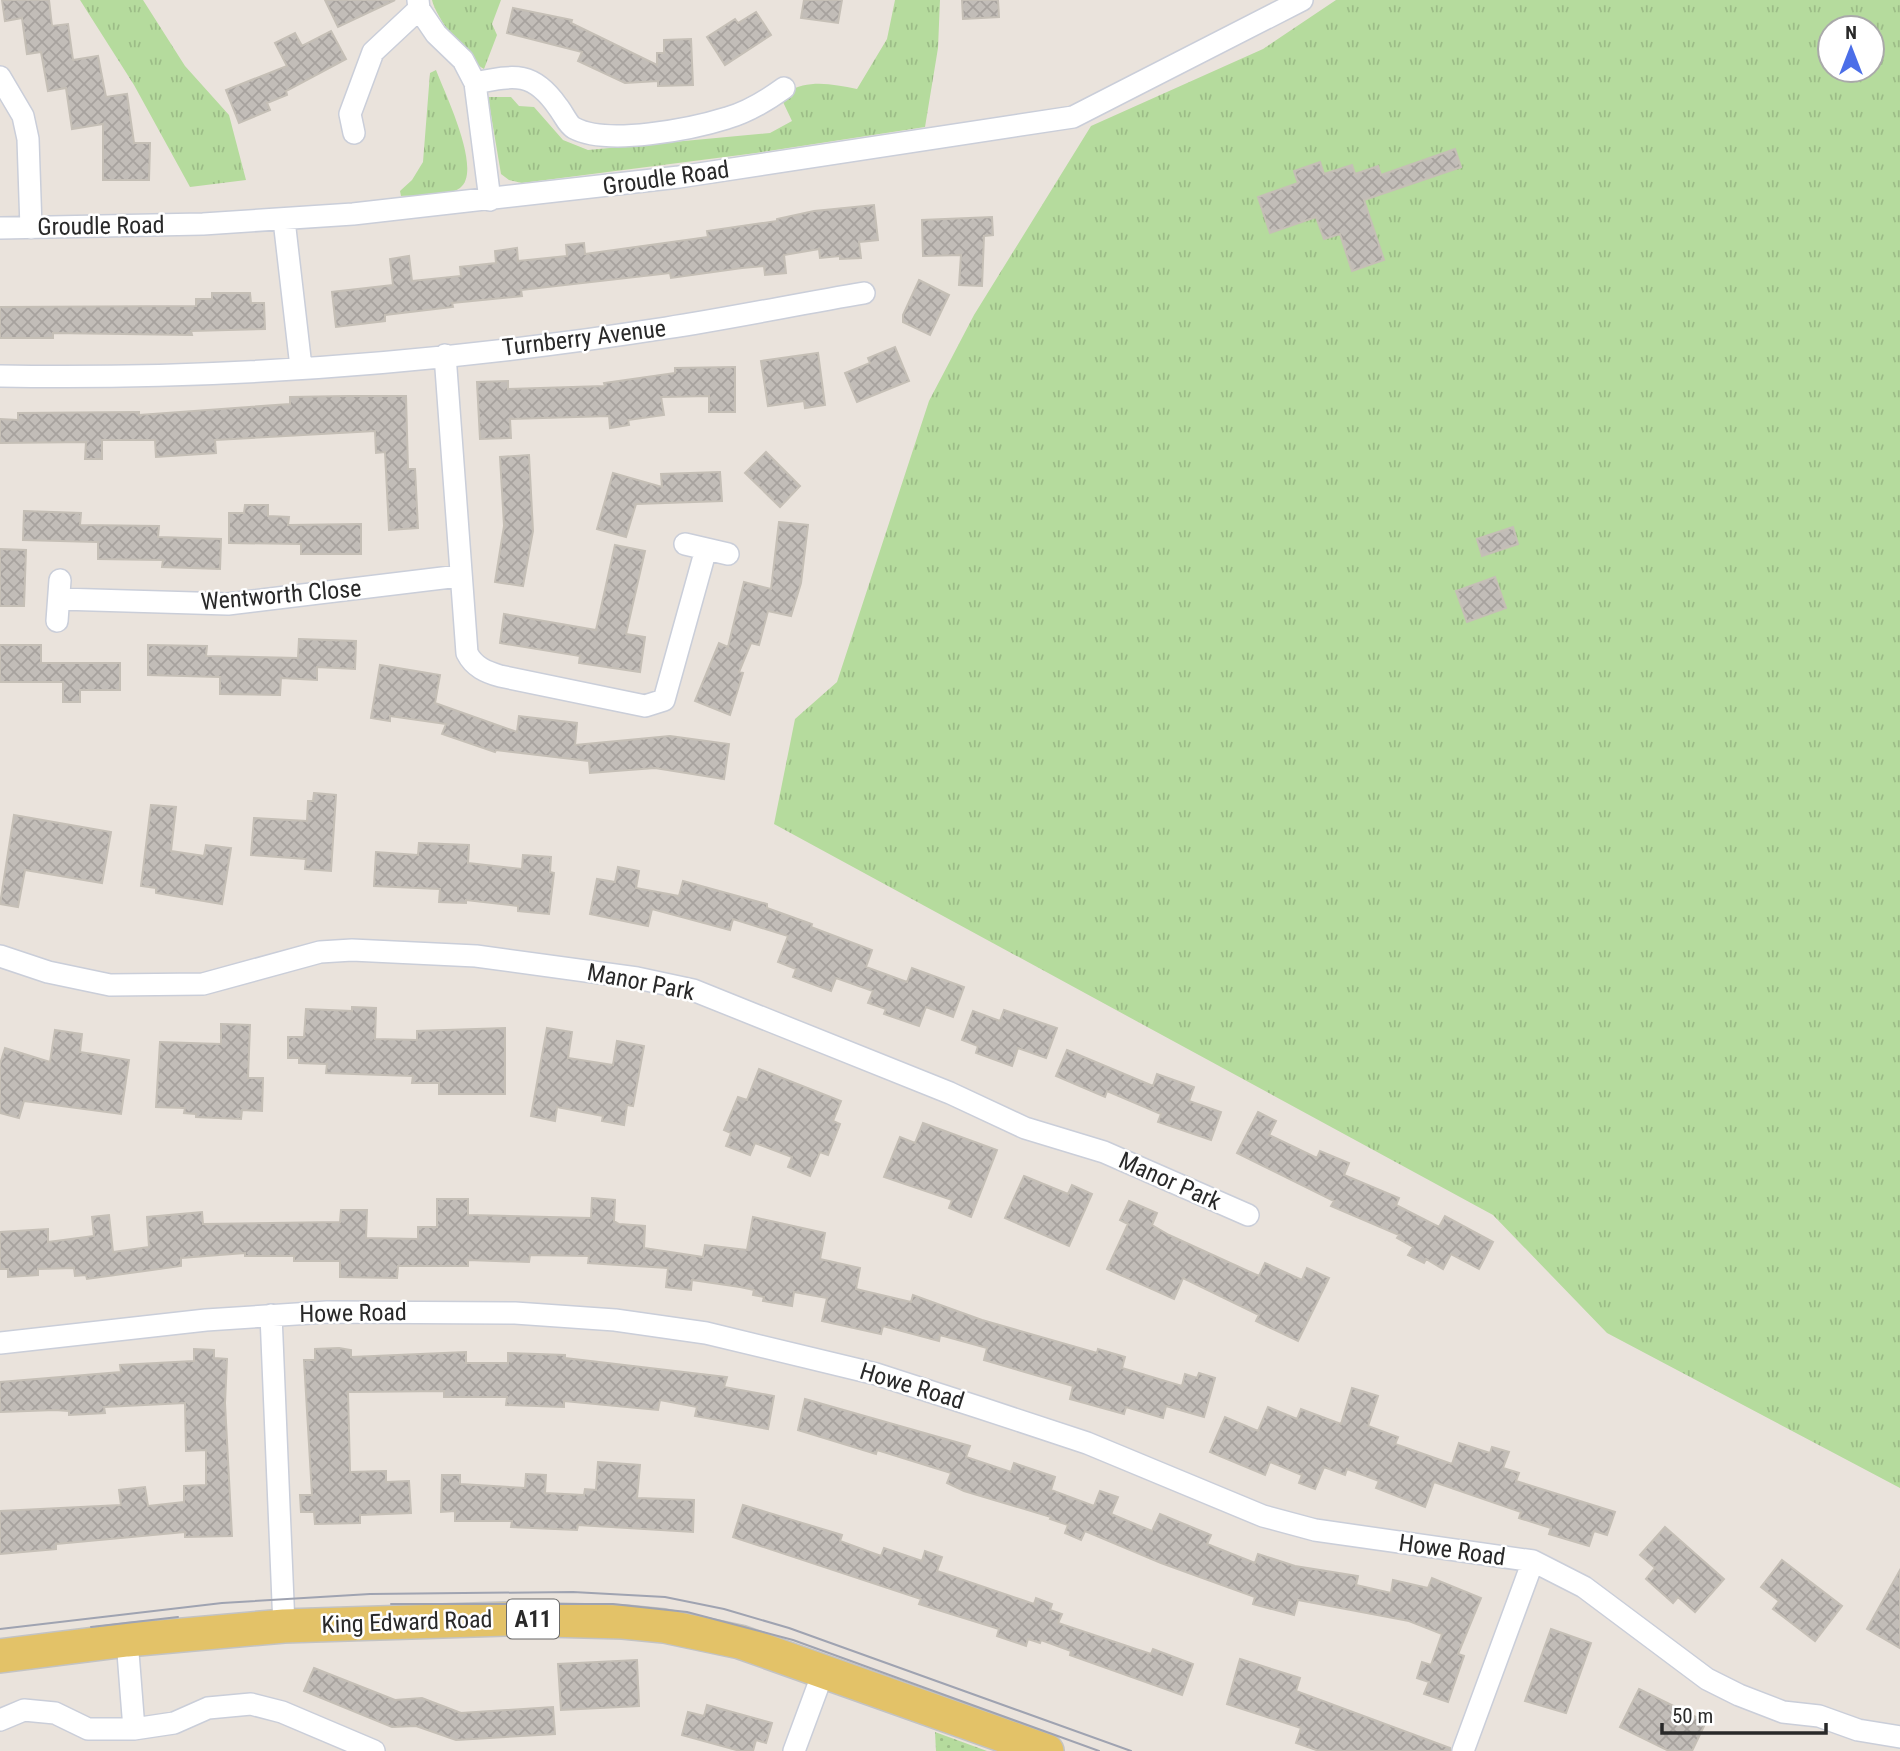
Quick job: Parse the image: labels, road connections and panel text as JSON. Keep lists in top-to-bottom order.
{
  "streets": {
    "main road": ["A11", "King Edward Road"],
    "street": [
      "Groudle Road",
      "Turnberry Avenue",
      "Wentworth Close",
      "Manor Park",
      "Howe Road"
    ]
  },
  "crossings": [
    ["Howe Road", "King Edward Road"]
  ],
  "scale_bar": "50 m",
  "north": "top"
}
